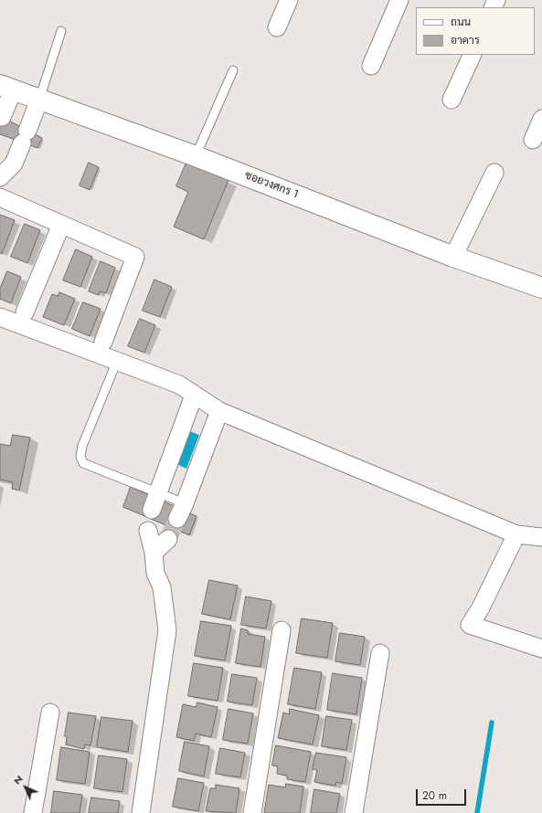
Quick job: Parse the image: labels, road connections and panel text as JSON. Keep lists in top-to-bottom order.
{
  "streets": {
    "street": ["ซอยวงศกร 1"]
  },
  "legend": ["ถนน", "อาคาร"],
  "scale_bar": "20 m",
  "north": "top left"
}
